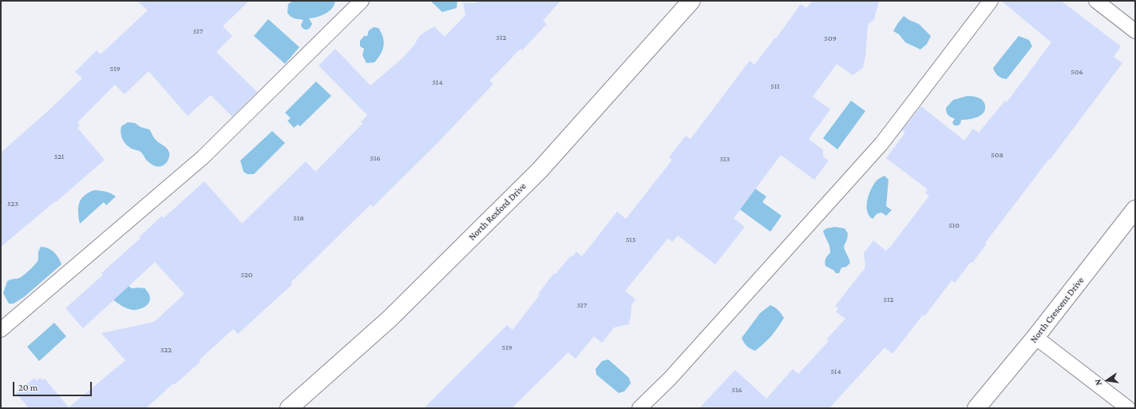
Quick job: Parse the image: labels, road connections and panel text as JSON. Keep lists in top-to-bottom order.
{
  "streets": {
    "street": ["North Rexford Drive", "North Crescent Drive"]
  },
  "house_numbers": [
    "517",
    "512",
    "509",
    "519",
    "506",
    "514",
    "511",
    "508",
    "521",
    "516",
    "513",
    "523",
    "518",
    "510",
    "515",
    "520",
    "512",
    "517",
    "519",
    "522",
    "514",
    "516"
  ],
  "scale_bar": "20 m",
  "north": "left"
}
